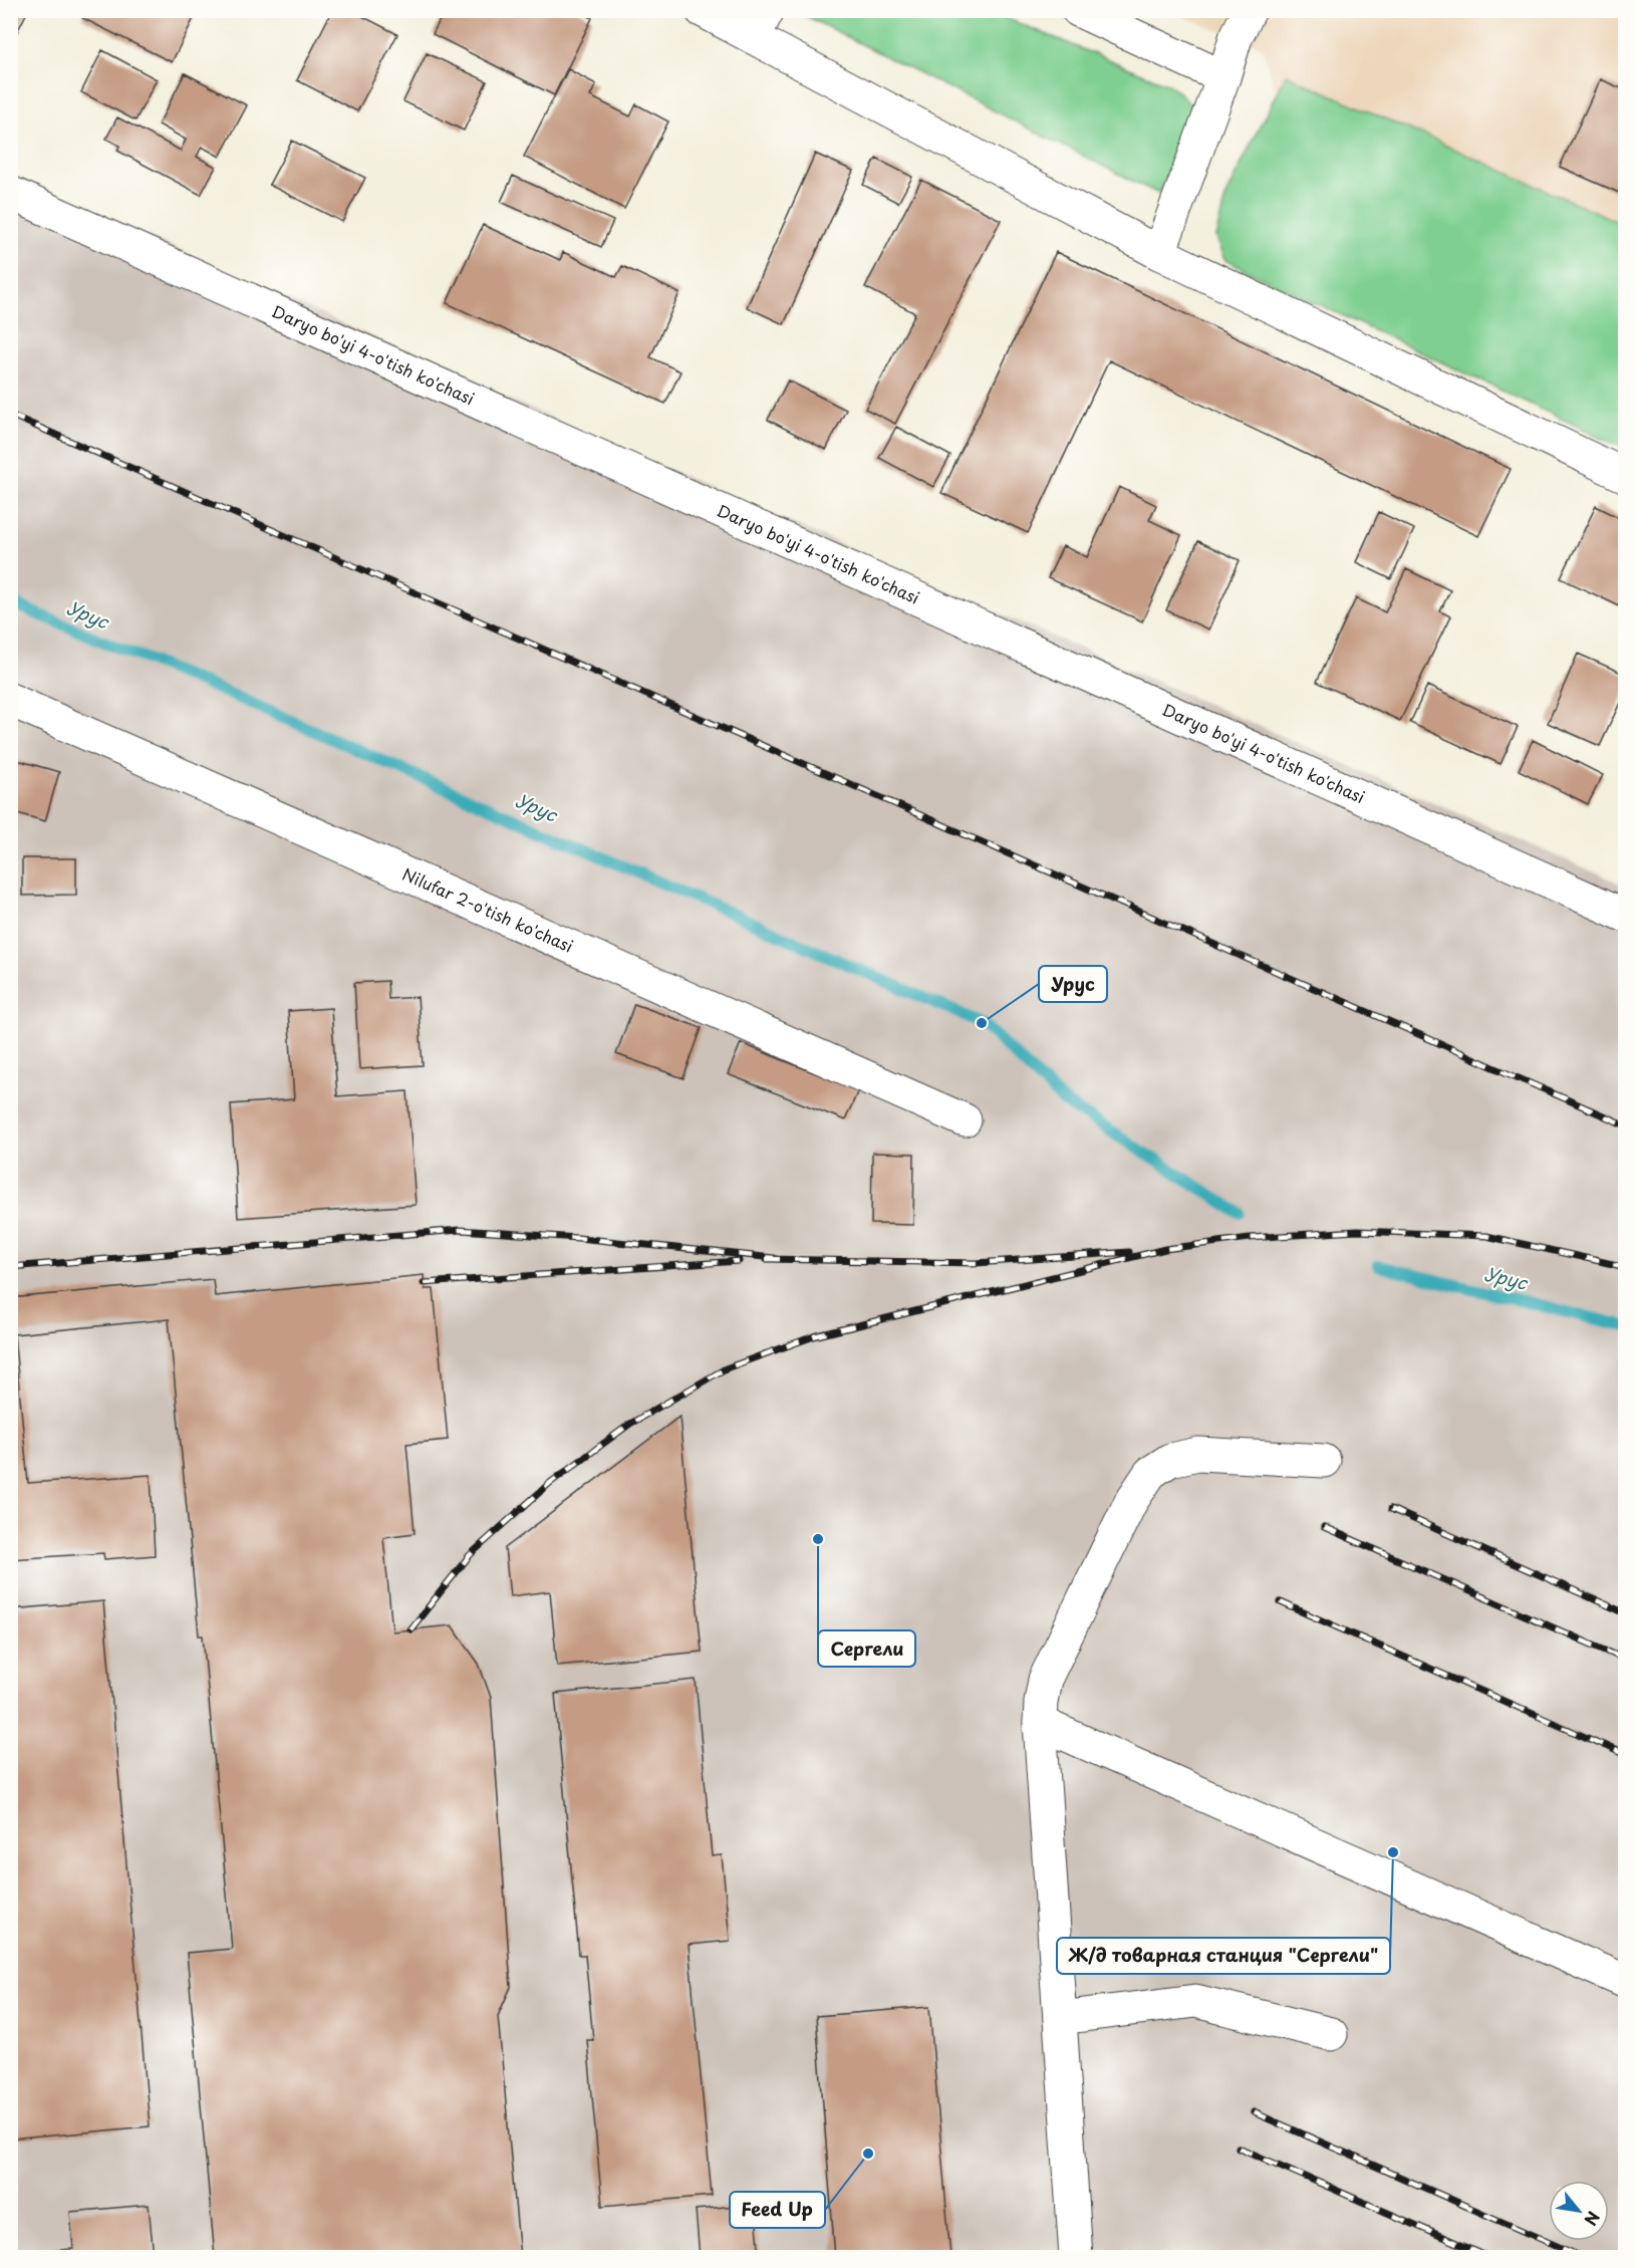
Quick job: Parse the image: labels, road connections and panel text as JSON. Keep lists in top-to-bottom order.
{
  "streets": {
    "street": ["Daryo bo'yi 4-o'tish ko'chasi", "Nilufar 2-o'tish ko'chasi"]
  },
  "water": ["Урус"],
  "places": [
    "Урус",
    "Сергели",
    "Ж/д товарная станция \"Сергели\"",
    "Feed Up"
  ],
  "north": "bottom right"
}
